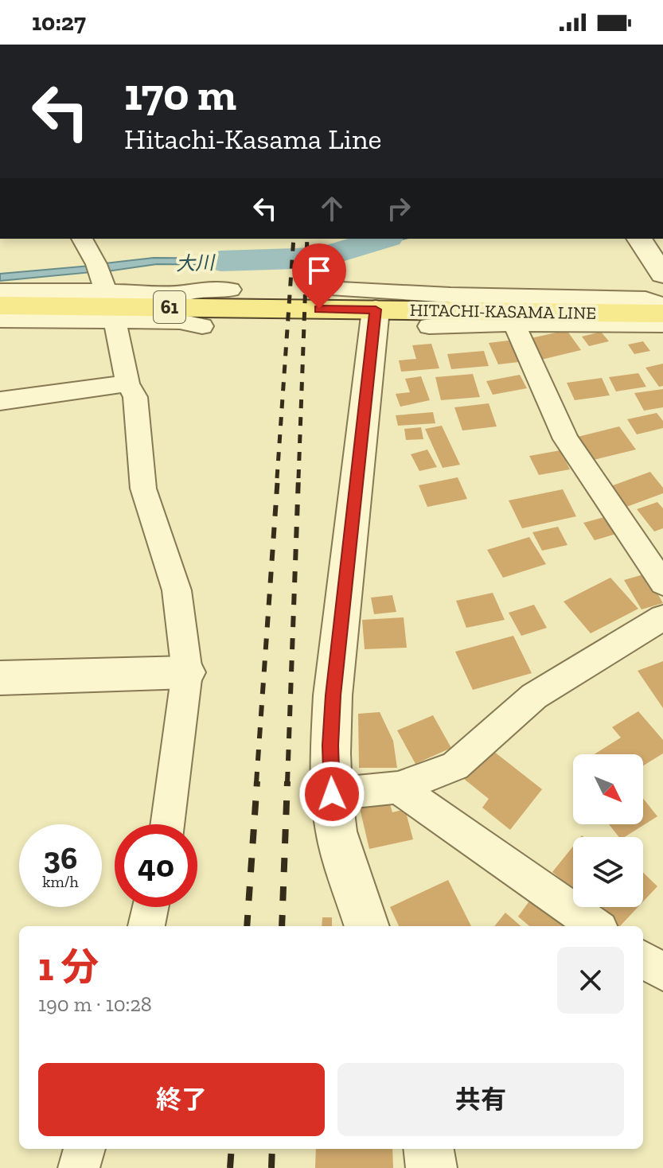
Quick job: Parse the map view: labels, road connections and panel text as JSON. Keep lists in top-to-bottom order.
{
  "streets": {
    "main road": ["61", "HITACHI-KASAMA LINE"]
  },
  "water": ["大川"],
  "north": "bottom right",
  "page": {
    "status": "10:27",
    "turn": ["170 m", "Hitachi-Kasama Line"],
    "speed": "36 km/h",
    "limit": "40",
    "heading": ["1 分", "190 m · 10:28"],
    "buttons": ["終了", "共有"]
  }
}
